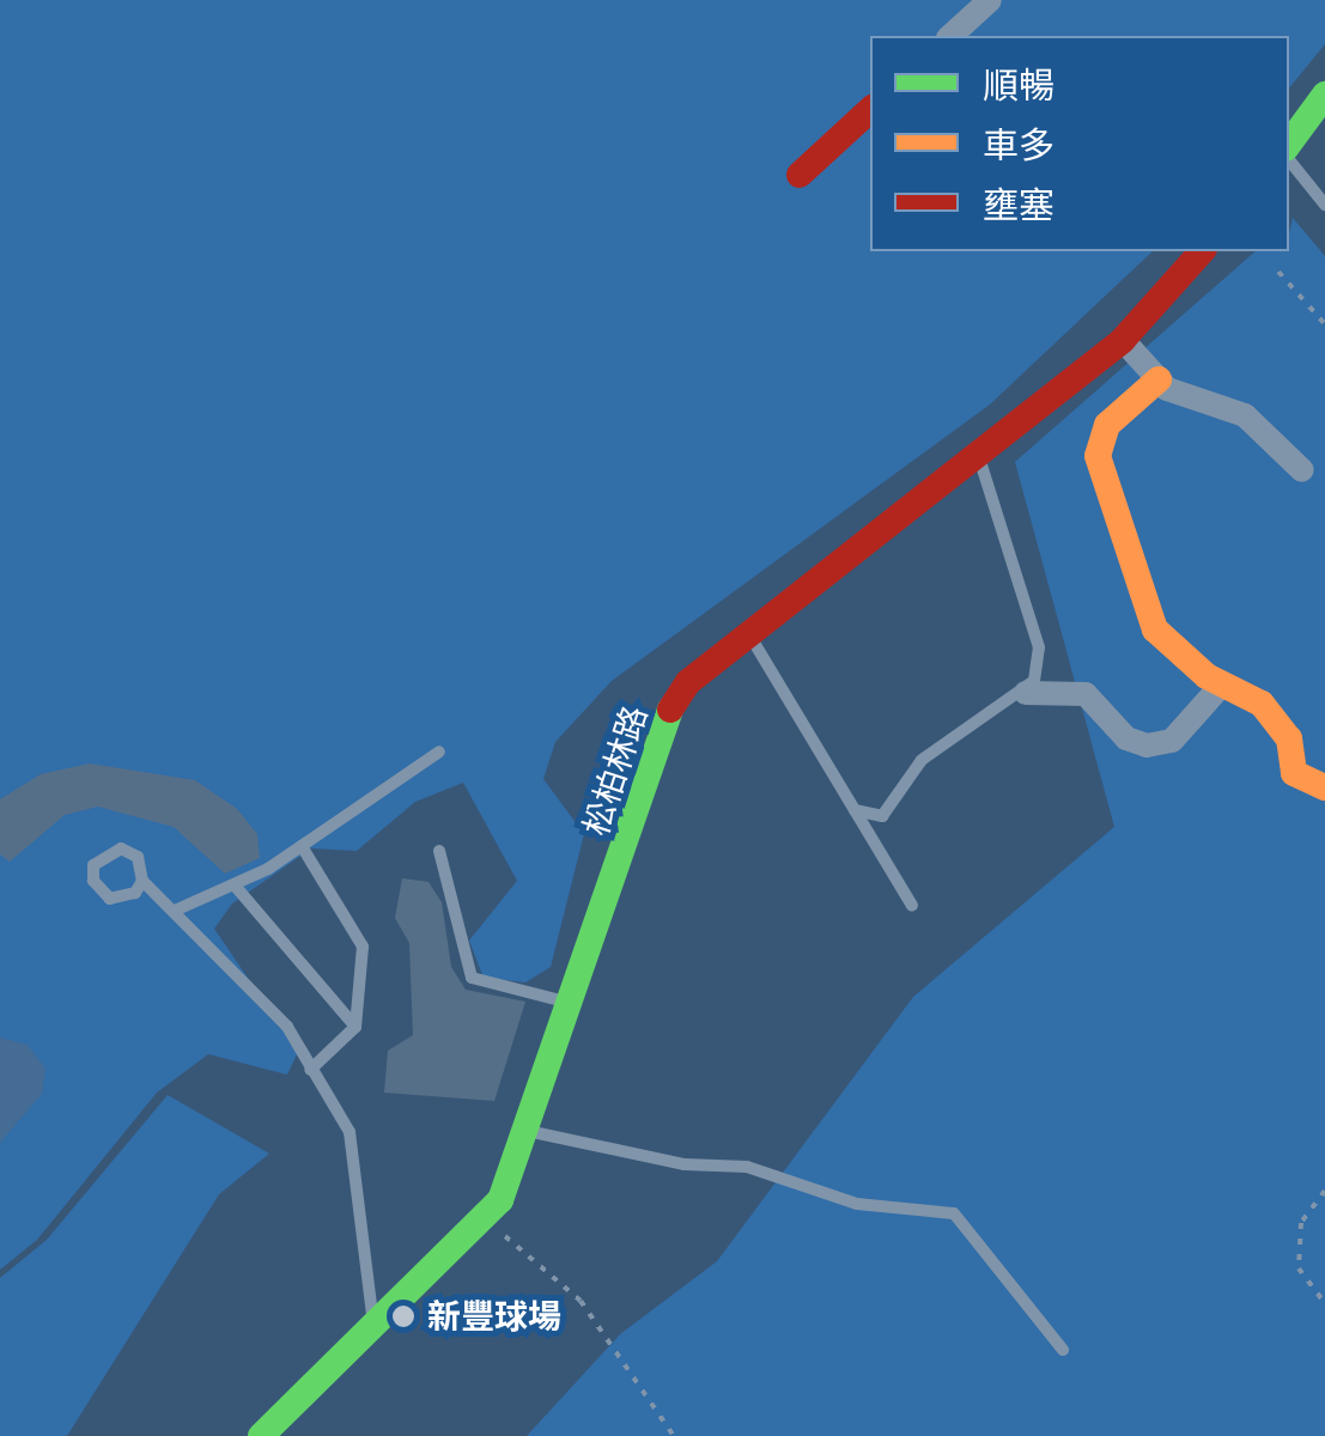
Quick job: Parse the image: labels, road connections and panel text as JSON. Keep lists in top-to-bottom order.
{
  "streets": {
    "street": ["松柏林路"]
  },
  "places": ["新豐球場"],
  "legend": ["順暢", "車多", "壅塞"]
}
